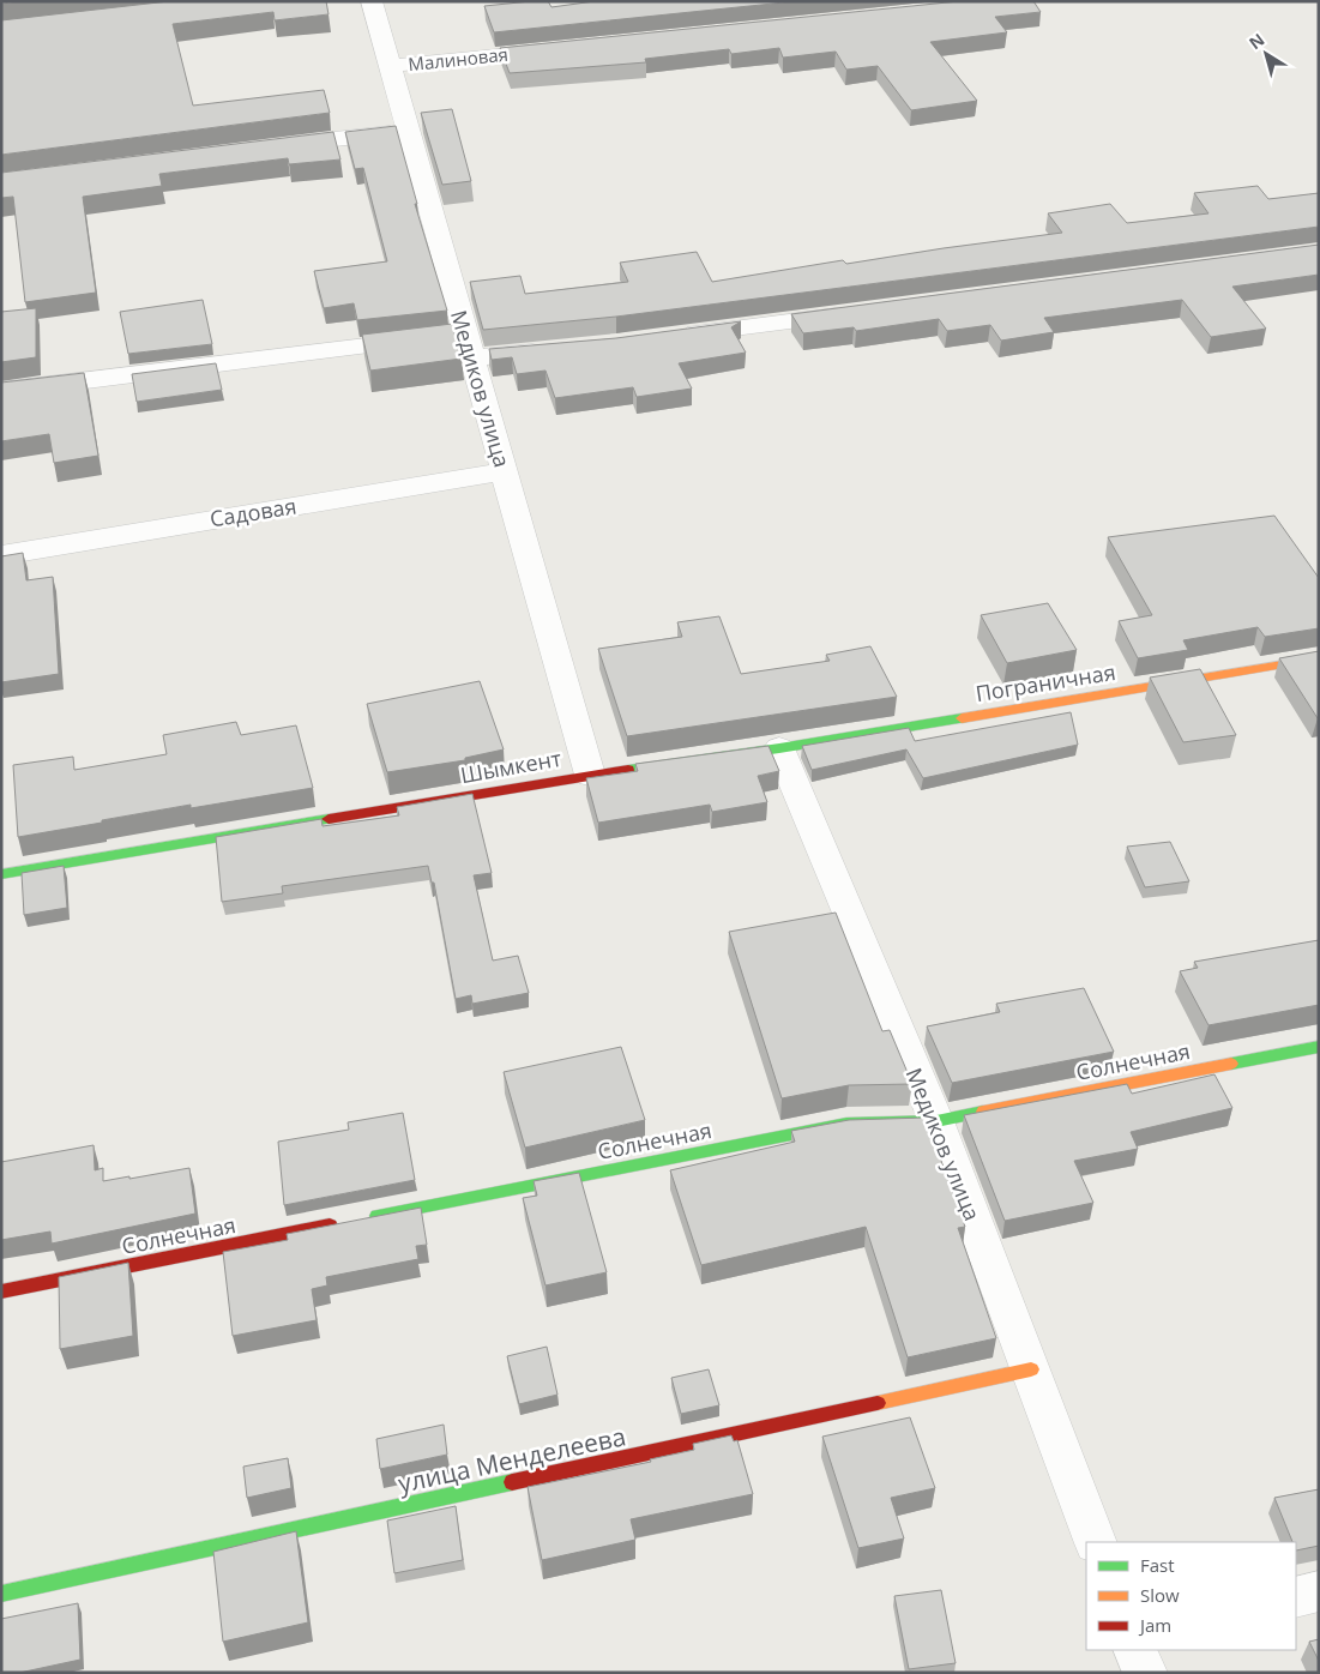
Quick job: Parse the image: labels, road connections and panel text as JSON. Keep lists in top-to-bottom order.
{
  "streets": {
    "street": [
      "Малиновая",
      "Медиков улица",
      "Садовая",
      "Пограничная",
      "Шымкент",
      "Солнечная",
      "улица Менделеева"
    ]
  },
  "crossings": [
    ["Малиновая", "Медиков улица"],
    ["Медиков улица", "Садовая"],
    ["Медиков улица", "Пограничная"],
    ["Медиков улица", "Шымкент"],
    ["Медиков улица", "Солнечная"],
    ["Медиков улица", "улица Менделеева"],
    ["Пограничная", "Шымкент"]
  ],
  "legend": ["Fast", "Slow", "Jam"],
  "north": "top left"
}
